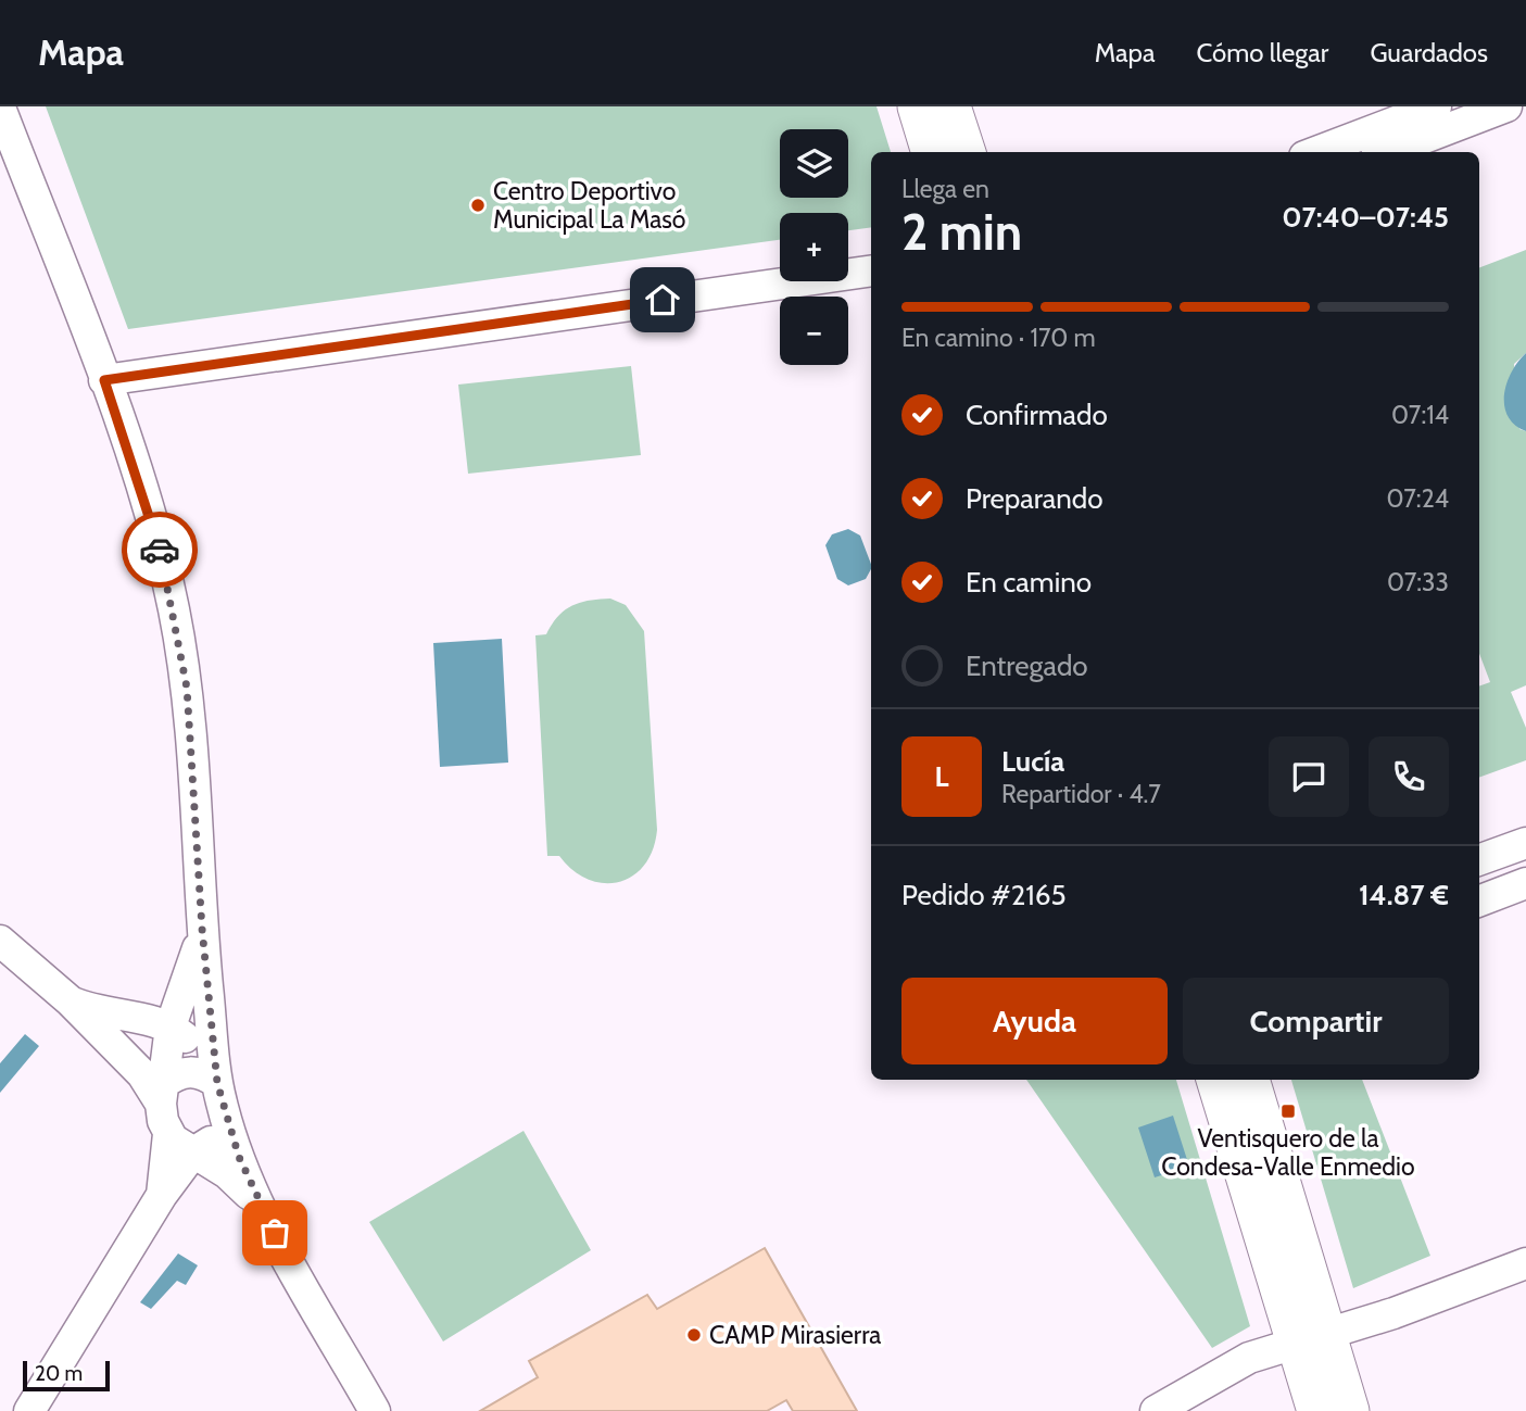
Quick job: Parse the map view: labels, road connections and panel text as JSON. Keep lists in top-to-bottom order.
{
  "places": {
    "other": ["Centro Deportivo Municipal La Masó", "CAMP Mirasierra"],
    "transit": ["Ventisquero de la Condesa-Valle Enmedio"]
  },
  "scale_bar": "20 m",
  "page": {
    "header": "Mapa",
    "nav": ["Mapa", "Cómo llegar", "Guardados"],
    "map_buttons": ["+", "−"],
    "heading": ["2 min", "Llega en", "07:40–07:45"],
    "panel": [
      "Lucía",
      "Repartidor · 4.7",
      "Pedido #2165",
      "14.87 €"
    ],
    "bar": "En camino · 170 m",
    "list": [
      ["Confirmado", "07:14"],
      ["Preparando", "07:24"],
      ["En camino", "07:33"],
      "Entregado"
    ],
    "round": "L",
    "buttons": ["Ayuda", "Compartir"],
    "scale": "20 m"
  }
}
